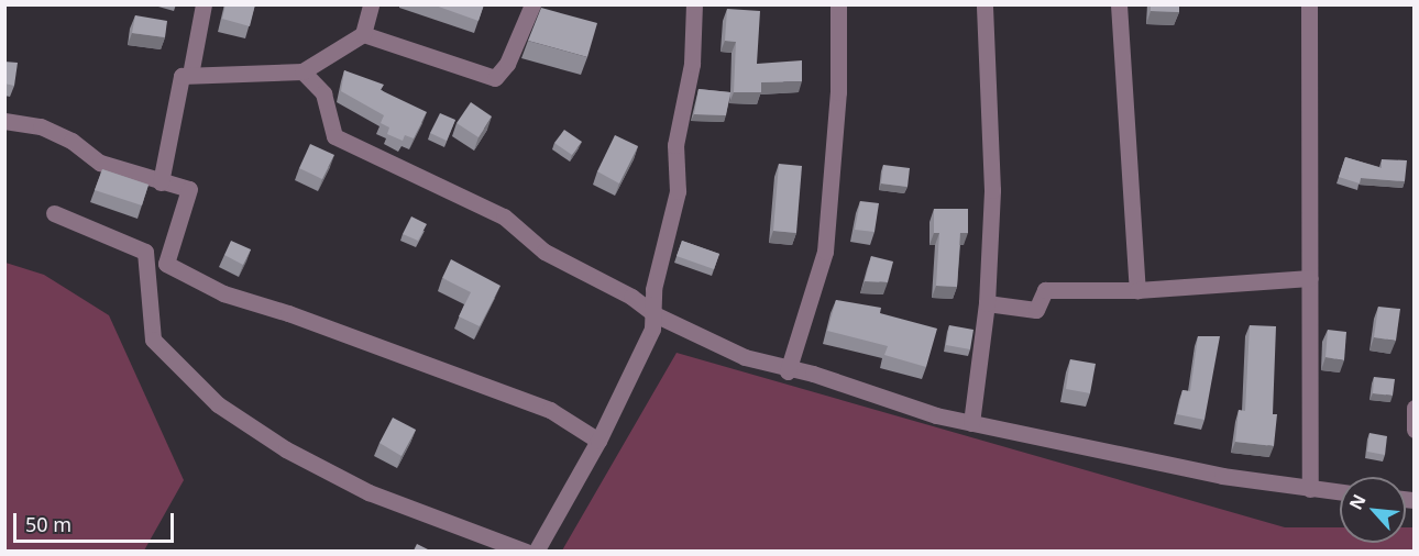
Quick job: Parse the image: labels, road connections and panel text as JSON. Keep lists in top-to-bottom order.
{
  "scale_bar": "50 m",
  "north": "top left"
}
